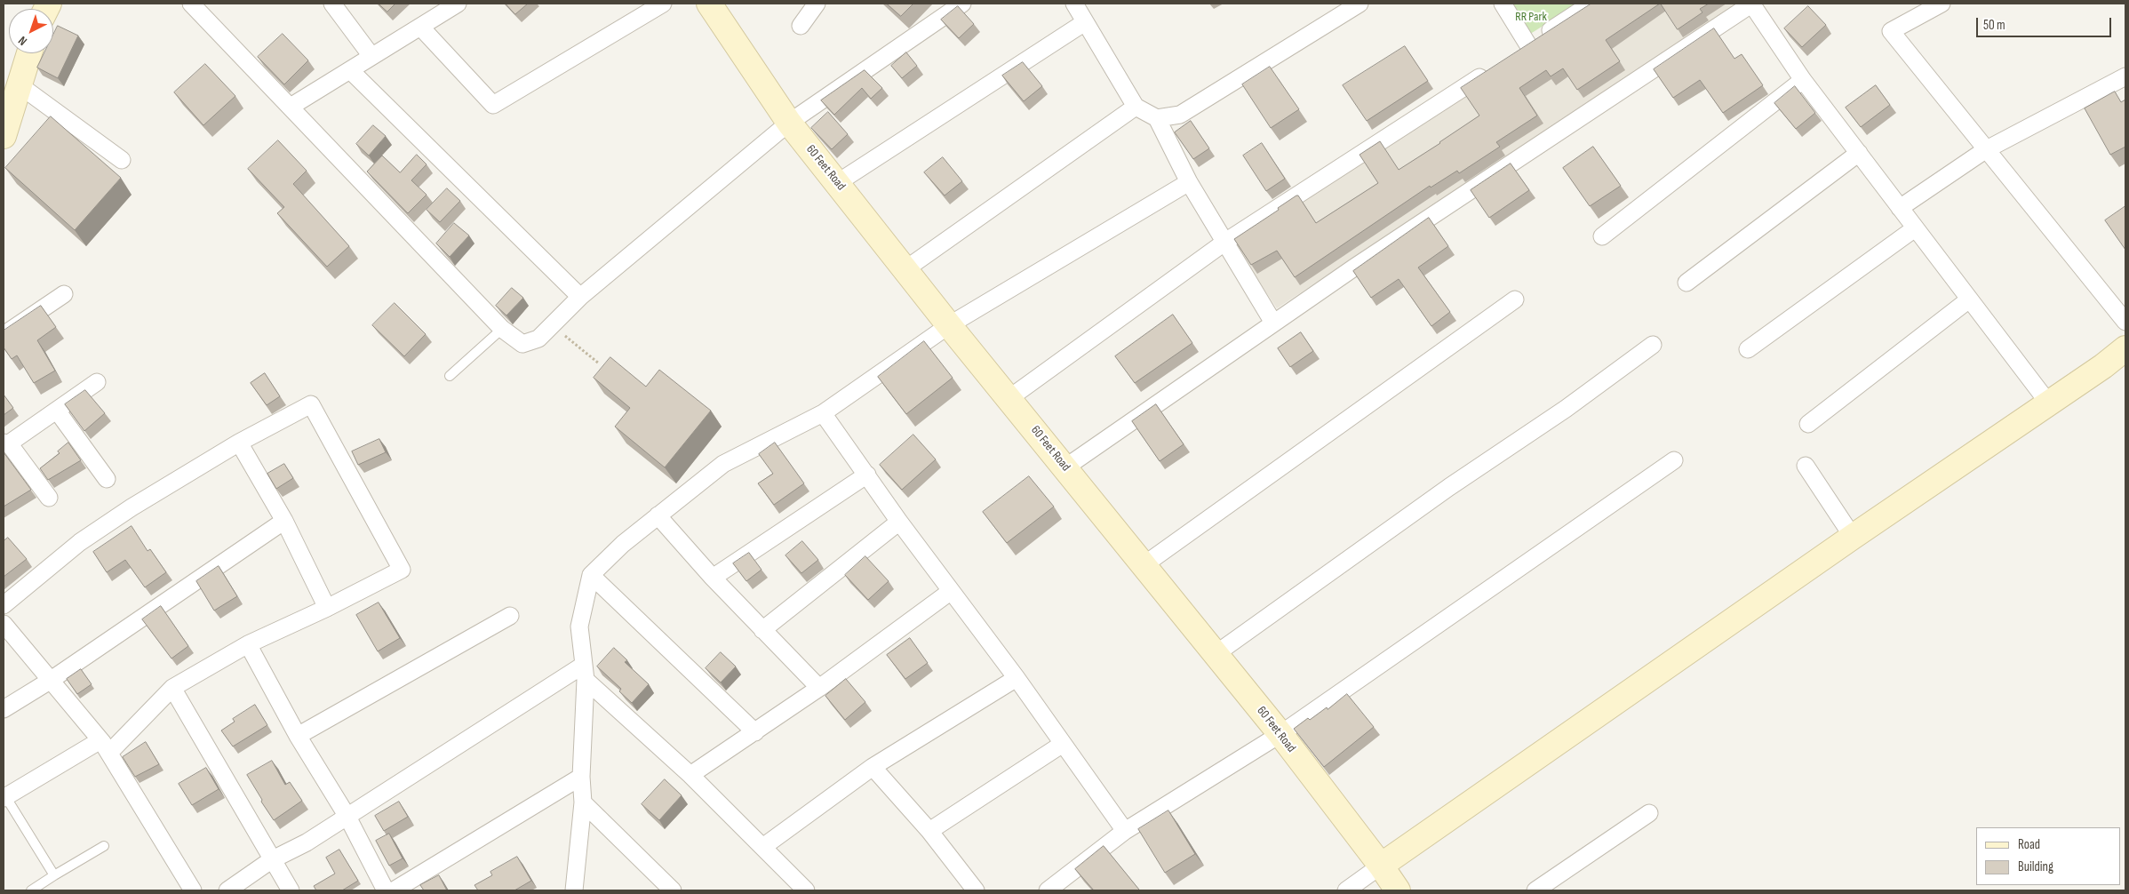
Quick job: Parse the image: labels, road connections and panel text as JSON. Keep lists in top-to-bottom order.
{
  "streets": {
    "street": ["60 Feet Road"]
  },
  "parks": ["RR Park"],
  "legend": ["Road", "Building"],
  "scale_bar": "50 m",
  "north": "bottom left"
}
